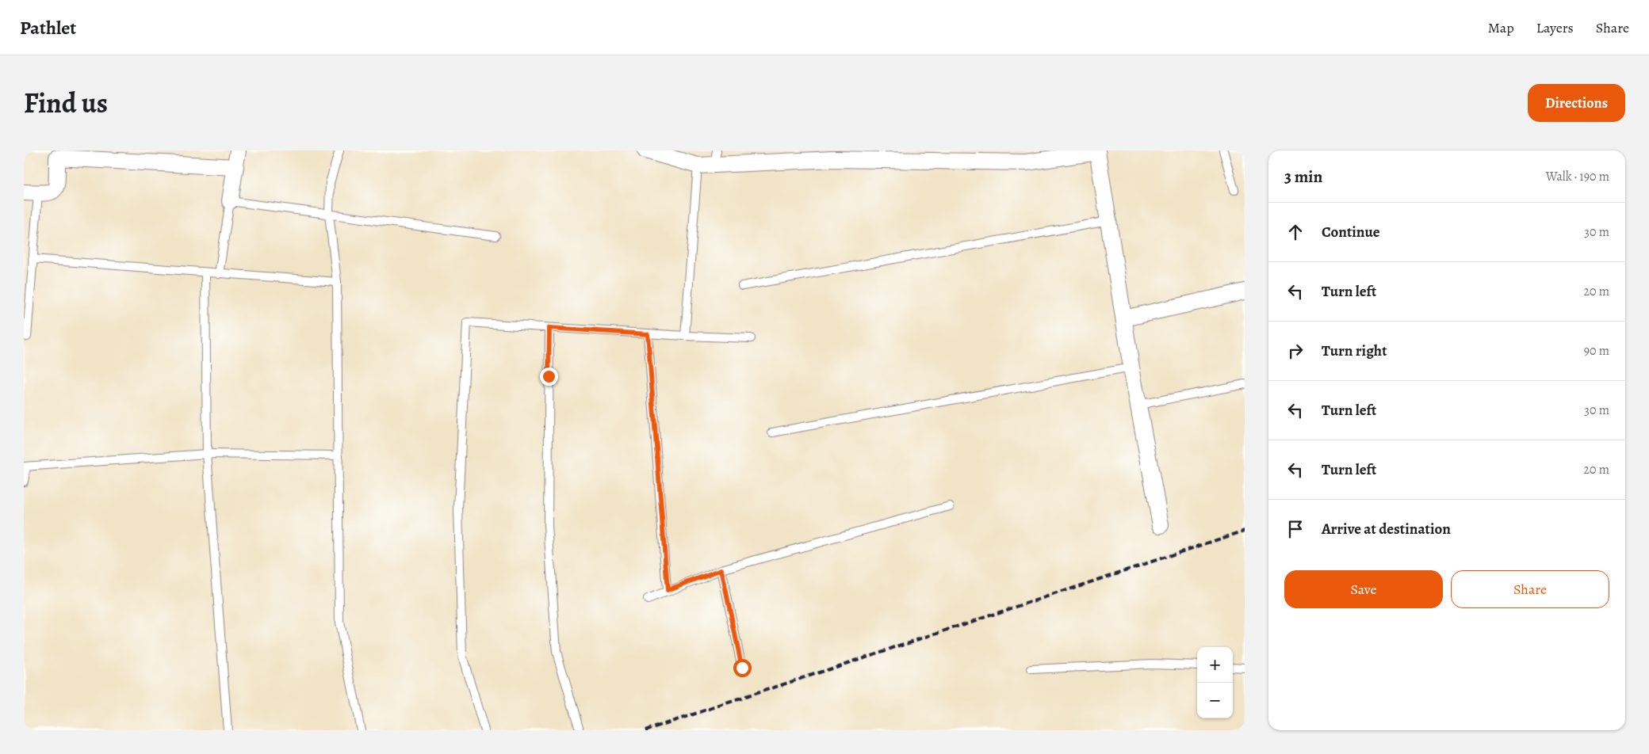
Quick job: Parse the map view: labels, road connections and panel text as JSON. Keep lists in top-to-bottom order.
{
  "page": {
    "header": "Pathlet",
    "nav": ["Map", "Layers", "Share"],
    "title": "Find us",
    "buttons": [
      "Directions",
      ["Save", "Share"]
    ],
    "heading": ["3 min", "Walk · 190 m"],
    "list": [
      ["Continue", "30 m"],
      ["Turn left", "20 m"],
      ["Turn right", "90 m"],
      ["Turn left", "30 m"],
      ["Turn left", "20 m"],
      "Arrive at destination"
    ],
    "map_buttons": ["+", "−"]
  }
}
